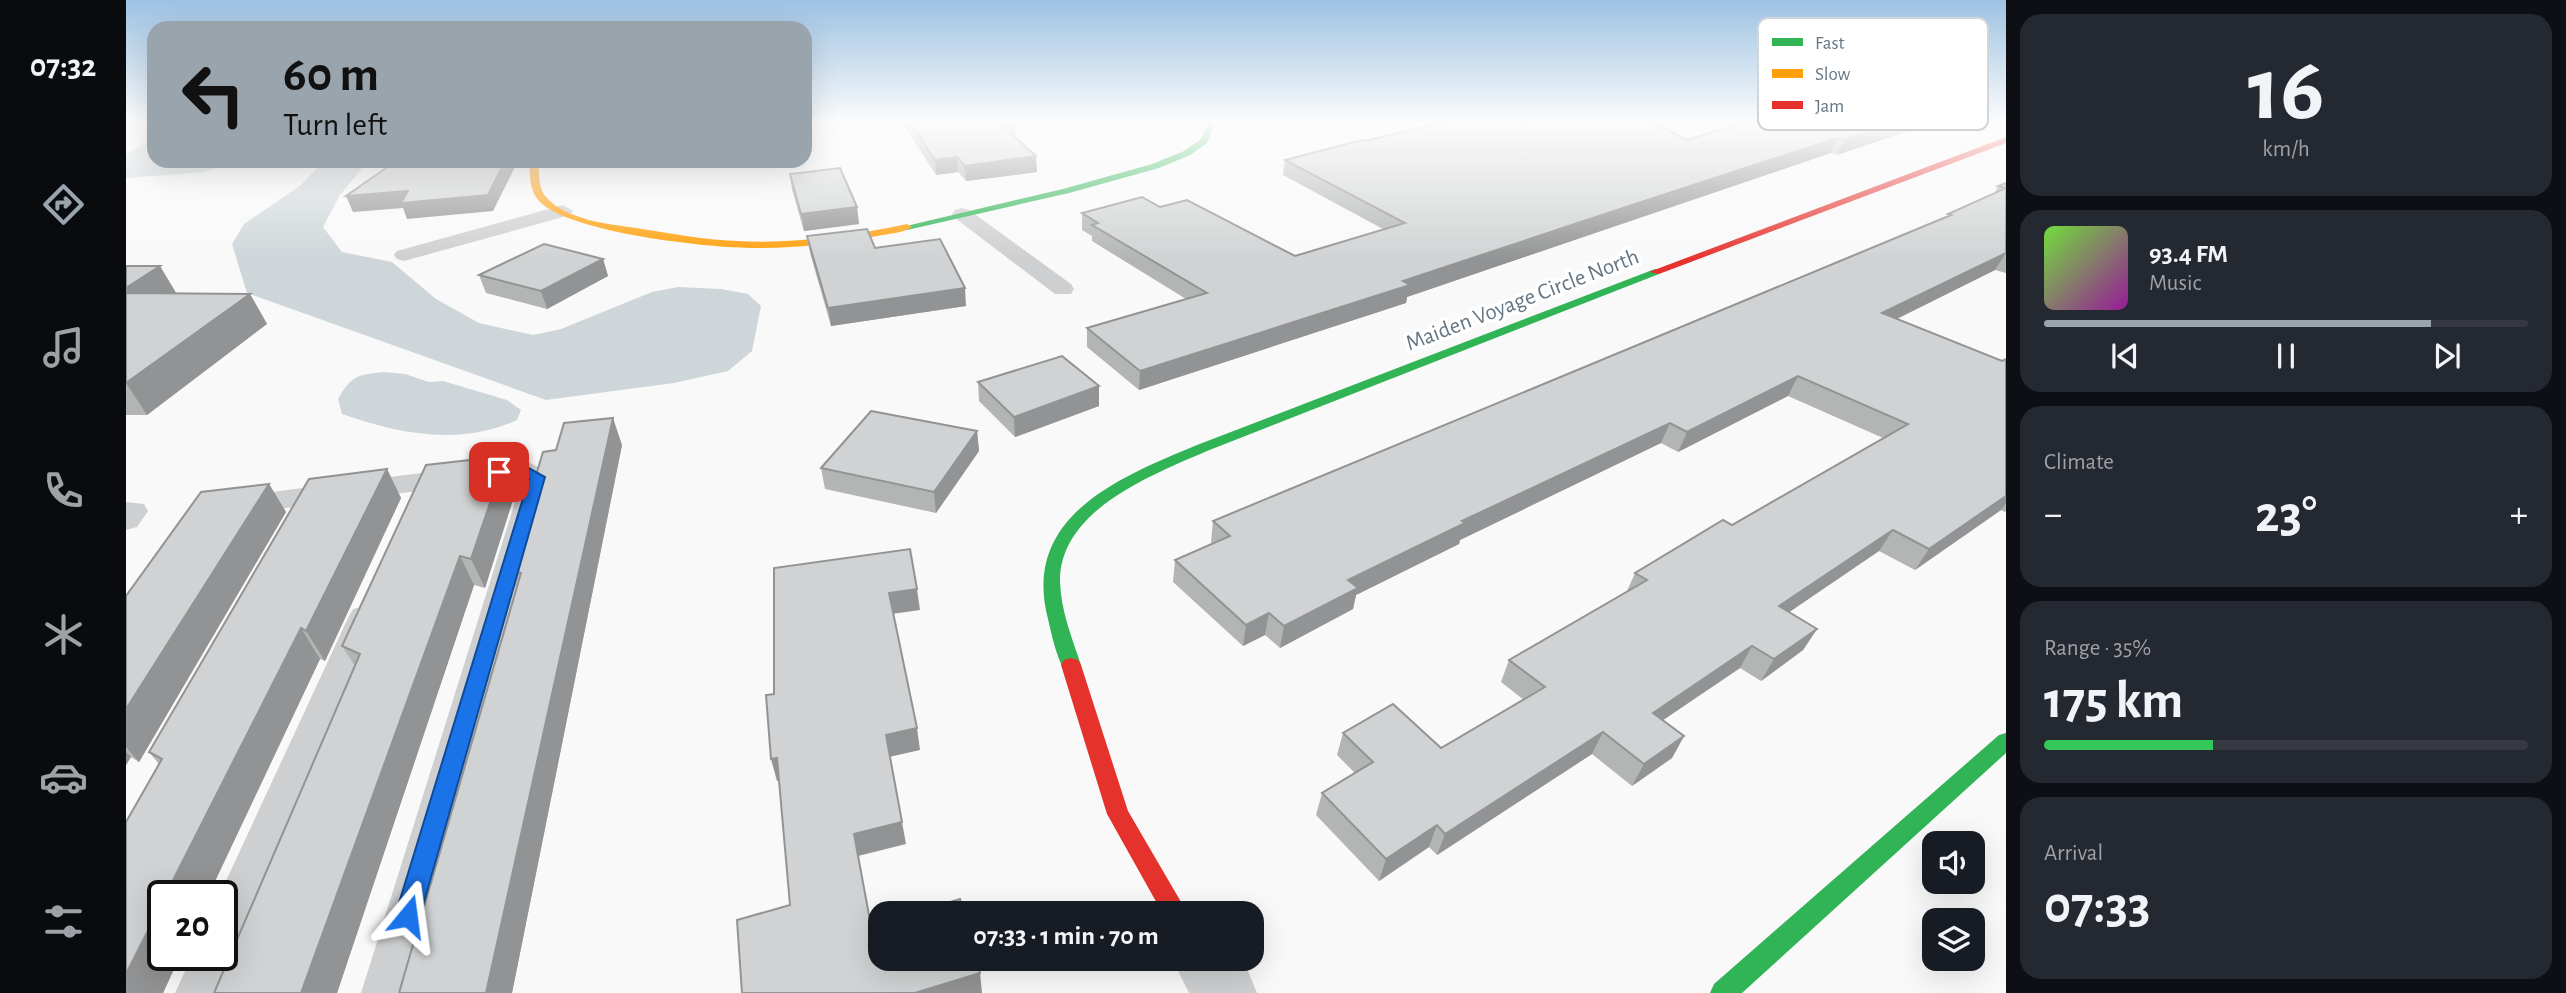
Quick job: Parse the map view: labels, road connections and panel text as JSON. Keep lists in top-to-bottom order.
{
  "streets": {
    "street": ["Maiden Voyage Circle North"]
  },
  "legend": ["Fast", "Slow", "Jam"],
  "page": {
    "tabs": "07:32",
    "tile": [
      ["16", "km/h"],
      "Climate",
      ["Range · 35%", "175 km"],
      ["Arrival", "07:33"]
    ],
    "turn": ["60 m", "Turn left"],
    "song": ["93.4 FM", "Music"],
    "heat": ["−", "23°", "+"],
    "limit": "20",
    "trip": "07:33 · 1 min · 70 m"
  }
}
